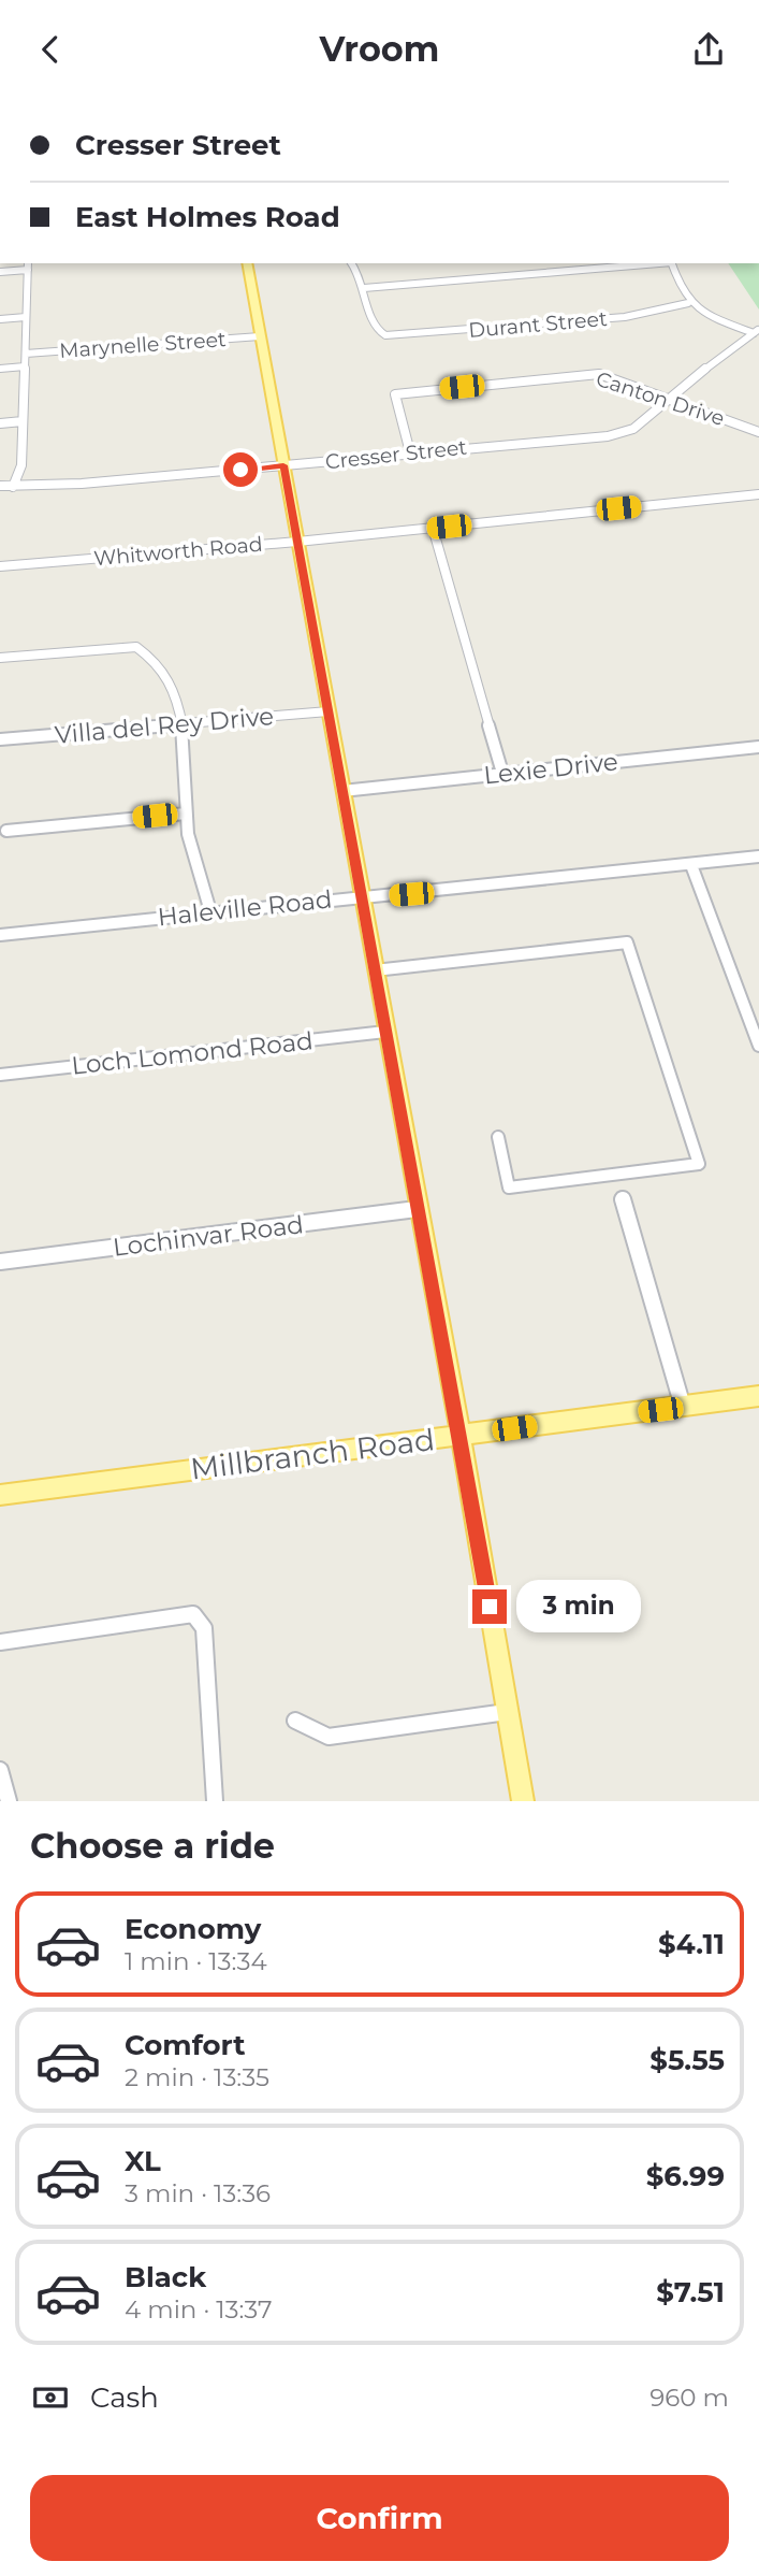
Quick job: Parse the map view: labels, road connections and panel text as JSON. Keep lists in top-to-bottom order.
{
  "streets": {
    "main road": ["Millbranch Road"],
    "street": [
      "Durant Street",
      "Marynelle Street",
      "Canton Drive",
      "Cresser Street",
      "Whitworth Road",
      "Villa del Rey Drive",
      "Lexie Drive",
      "Haleville Road",
      "Loch Lomond Road",
      "Lochinvar Road"
    ]
  },
  "crossings": [
    ["Canton Drive", "Cresser Street"]
  ],
  "page": {
    "header": "Vroom",
    "banner": ["Cresser Street", "East Holmes Road"],
    "bubble": "3 min",
    "heading": "Choose a ride",
    "list": [
      {
        "name": "Economy",
        "note": "1 min · 13:34",
        "value": "$4.11"
      },
      {
        "name": "Comfort",
        "note": "2 min · 13:35",
        "value": "$5.55"
      },
      {
        "name": "XL",
        "note": "3 min · 13:36",
        "value": "$6.99"
      },
      {
        "name": "Black",
        "note": "4 min · 13:37",
        "value": "$7.51"
      }
    ],
    "pay": ["Cash", "960 m"],
    "buttons": "Confirm"
  }
}
